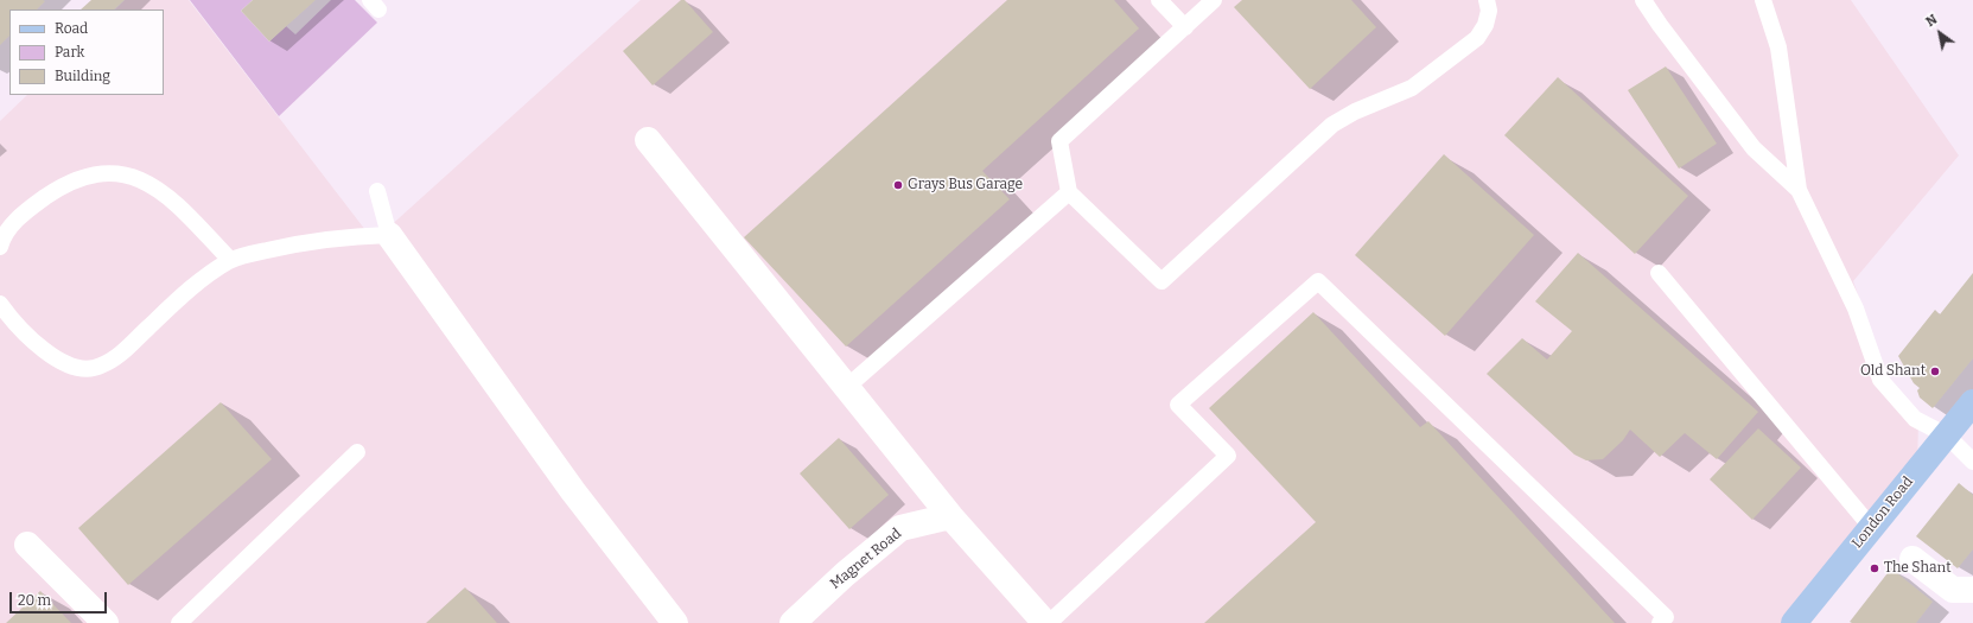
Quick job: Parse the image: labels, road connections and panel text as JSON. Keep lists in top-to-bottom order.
{
  "streets": {
    "main road": ["London Road"],
    "street": ["Magnet Road"]
  },
  "places": ["Grays Bus Garage", "Old Shant", "The Shant"],
  "legend": ["Road", "Park", "Building"],
  "scale_bar": "20 m",
  "north": "top left"
}
